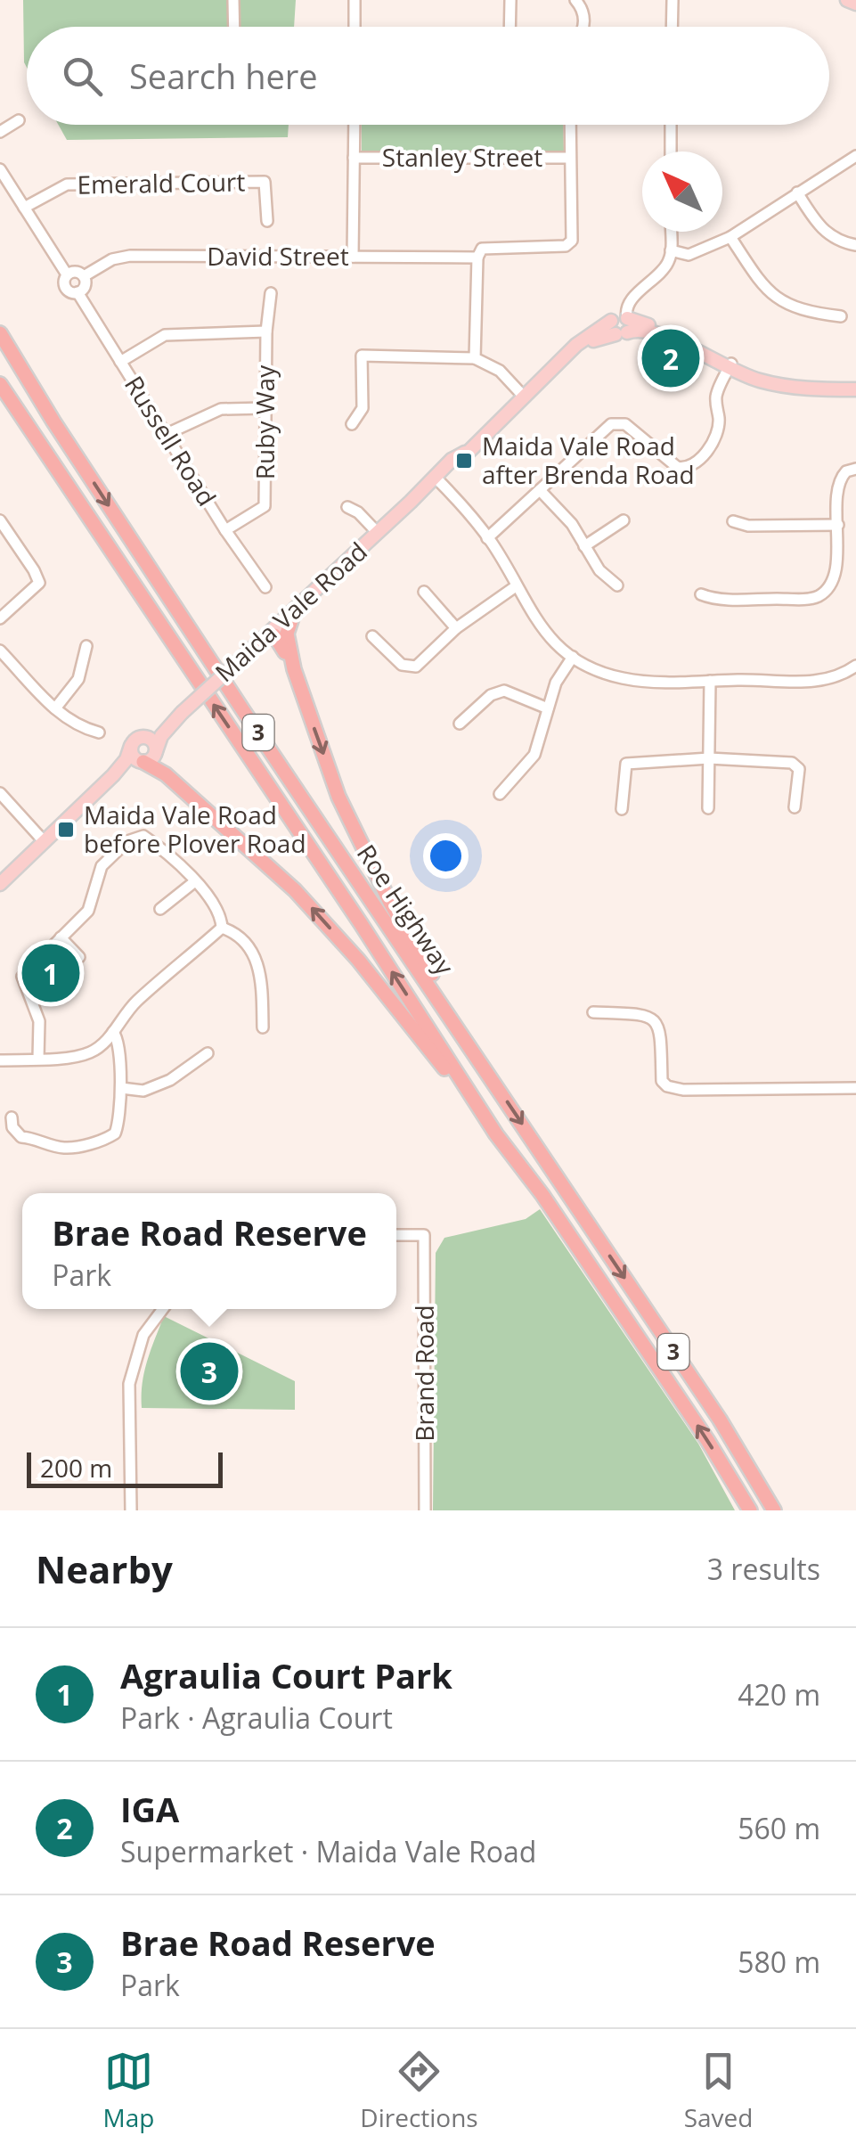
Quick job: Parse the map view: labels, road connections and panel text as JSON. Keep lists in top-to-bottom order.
{
  "streets": {
    "highway": ["3", "Roe Highway"],
    "main road": ["Maida Vale Road"],
    "street": [
      "Stanley Street",
      "Emerald Court",
      "David Street",
      "Ruby Way",
      "Russell Road",
      "Brand Road"
    ]
  },
  "crossings": [
    ["Stanley Street", "David Street"],
    ["David Street", "Russell Road"],
    ["Ruby Way", "Russell Road"]
  ],
  "places": {
    "transit": ["Maida Vale Road after Brenda Road", "Maida Vale Road before Plover Road"]
  },
  "scale_bar": "200 m",
  "north": "top left",
  "page": {
    "search": "Search here",
    "pins": ["2", "1", "3"],
    "popup": ["Brae Road Reserve", "Park"],
    "scale": "200 m",
    "heading": ["Nearby", "3 results"],
    "list": [
      {
        "mark": "1",
        "name": "Agraulia Court Park",
        "note": "Park · Agraulia Court",
        "value": "420 m"
      },
      {
        "mark": "2",
        "name": "IGA",
        "note": "Supermarket · Maida Vale Road",
        "value": "560 m"
      },
      {
        "mark": "3",
        "name": "Brae Road Reserve",
        "note": "Park",
        "value": "580 m"
      }
    ],
    "nav": ["Map", "Directions", "Saved"]
  }
}
